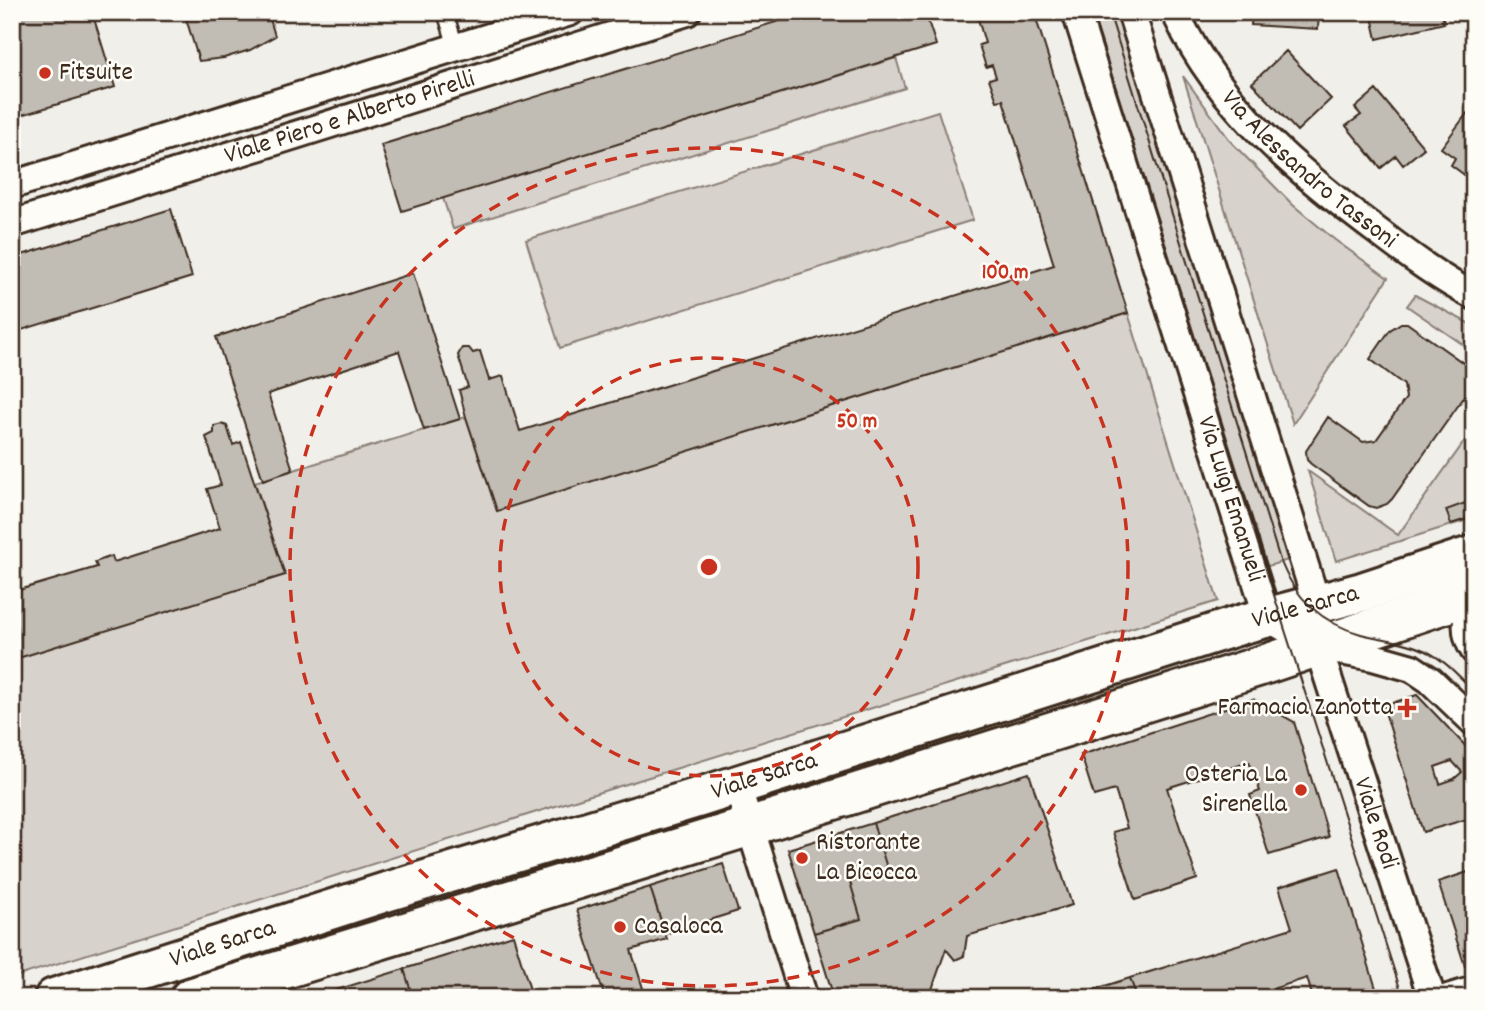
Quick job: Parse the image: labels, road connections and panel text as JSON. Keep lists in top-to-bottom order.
{
  "streets": {
    "street": [
      "Viale Piero e Alberto Pirelli",
      "Via Alessandro Tassoni",
      "Via Luigi Emanueli",
      "Viale Sarca",
      "Viale Rodi"
    ]
  },
  "crossings": [
    ["Via Luigi Emanueli", "Viale Sarca"],
    ["Via Luigi Emanueli", "Viale Rodi"],
    ["Viale Sarca", "Viale Rodi"]
  ],
  "places": {
    "other": [
      "Fitsuite",
      "Osteria La Sirenella",
      "Ristorante La Bicocca",
      "Casaloca"
    ],
    "health": ["Farmacia Zanotta"]
  },
  "rings": ["100 m", "50 m"]
}
